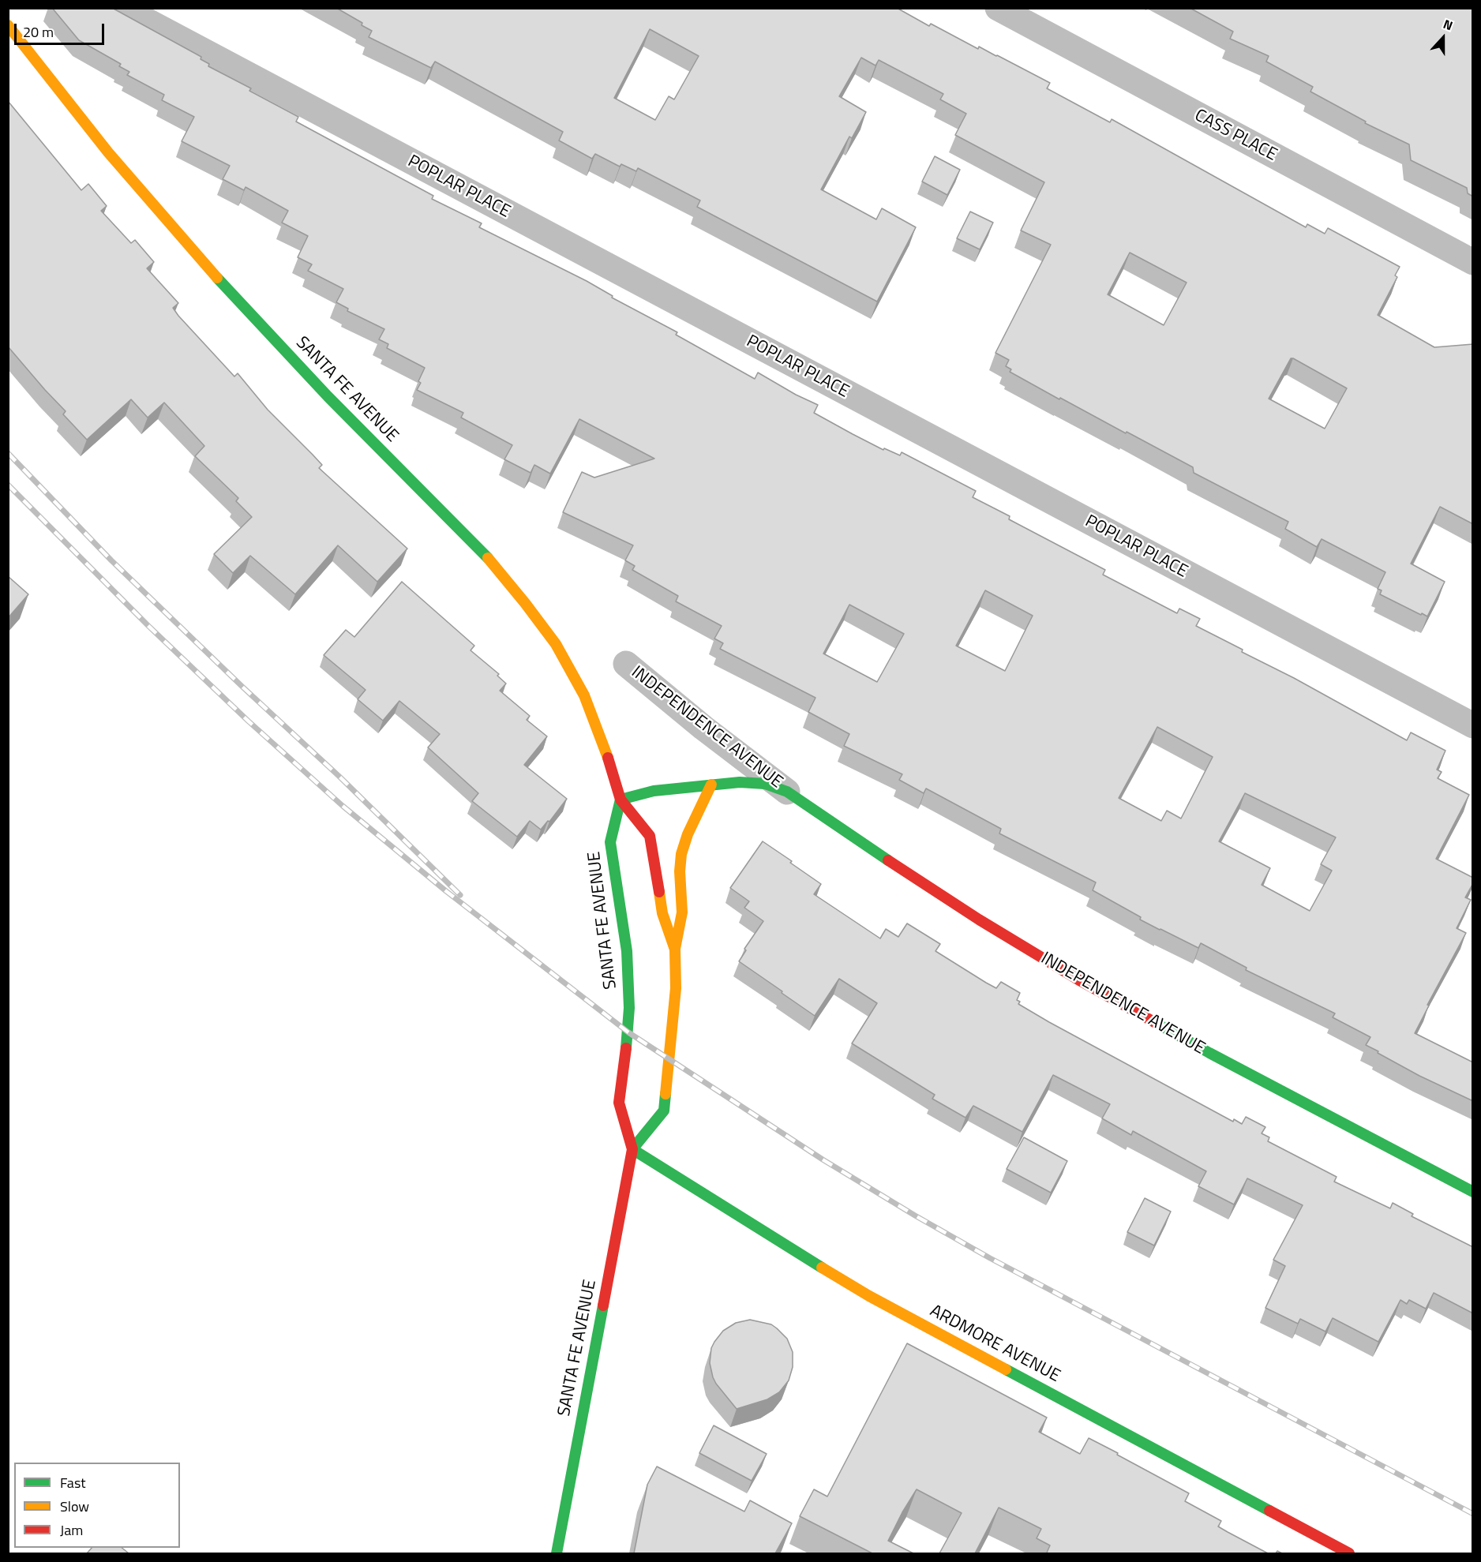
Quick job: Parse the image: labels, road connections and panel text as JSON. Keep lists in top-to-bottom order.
{
  "streets": {
    "main road": ["SANTA FE AVENUE", "INDEPENDENCE AVENUE", "ARDMORE AVENUE"],
    "street": ["CASS PLACE", "POPLAR PLACE"]
  },
  "crossings": [
    ["SANTA FE AVENUE", "INDEPENDENCE AVENUE"],
    ["SANTA FE AVENUE", "ARDMORE AVENUE"]
  ],
  "legend": ["Fast", "Slow", "Jam"],
  "scale_bar": "20 m",
  "north": "top"
}
